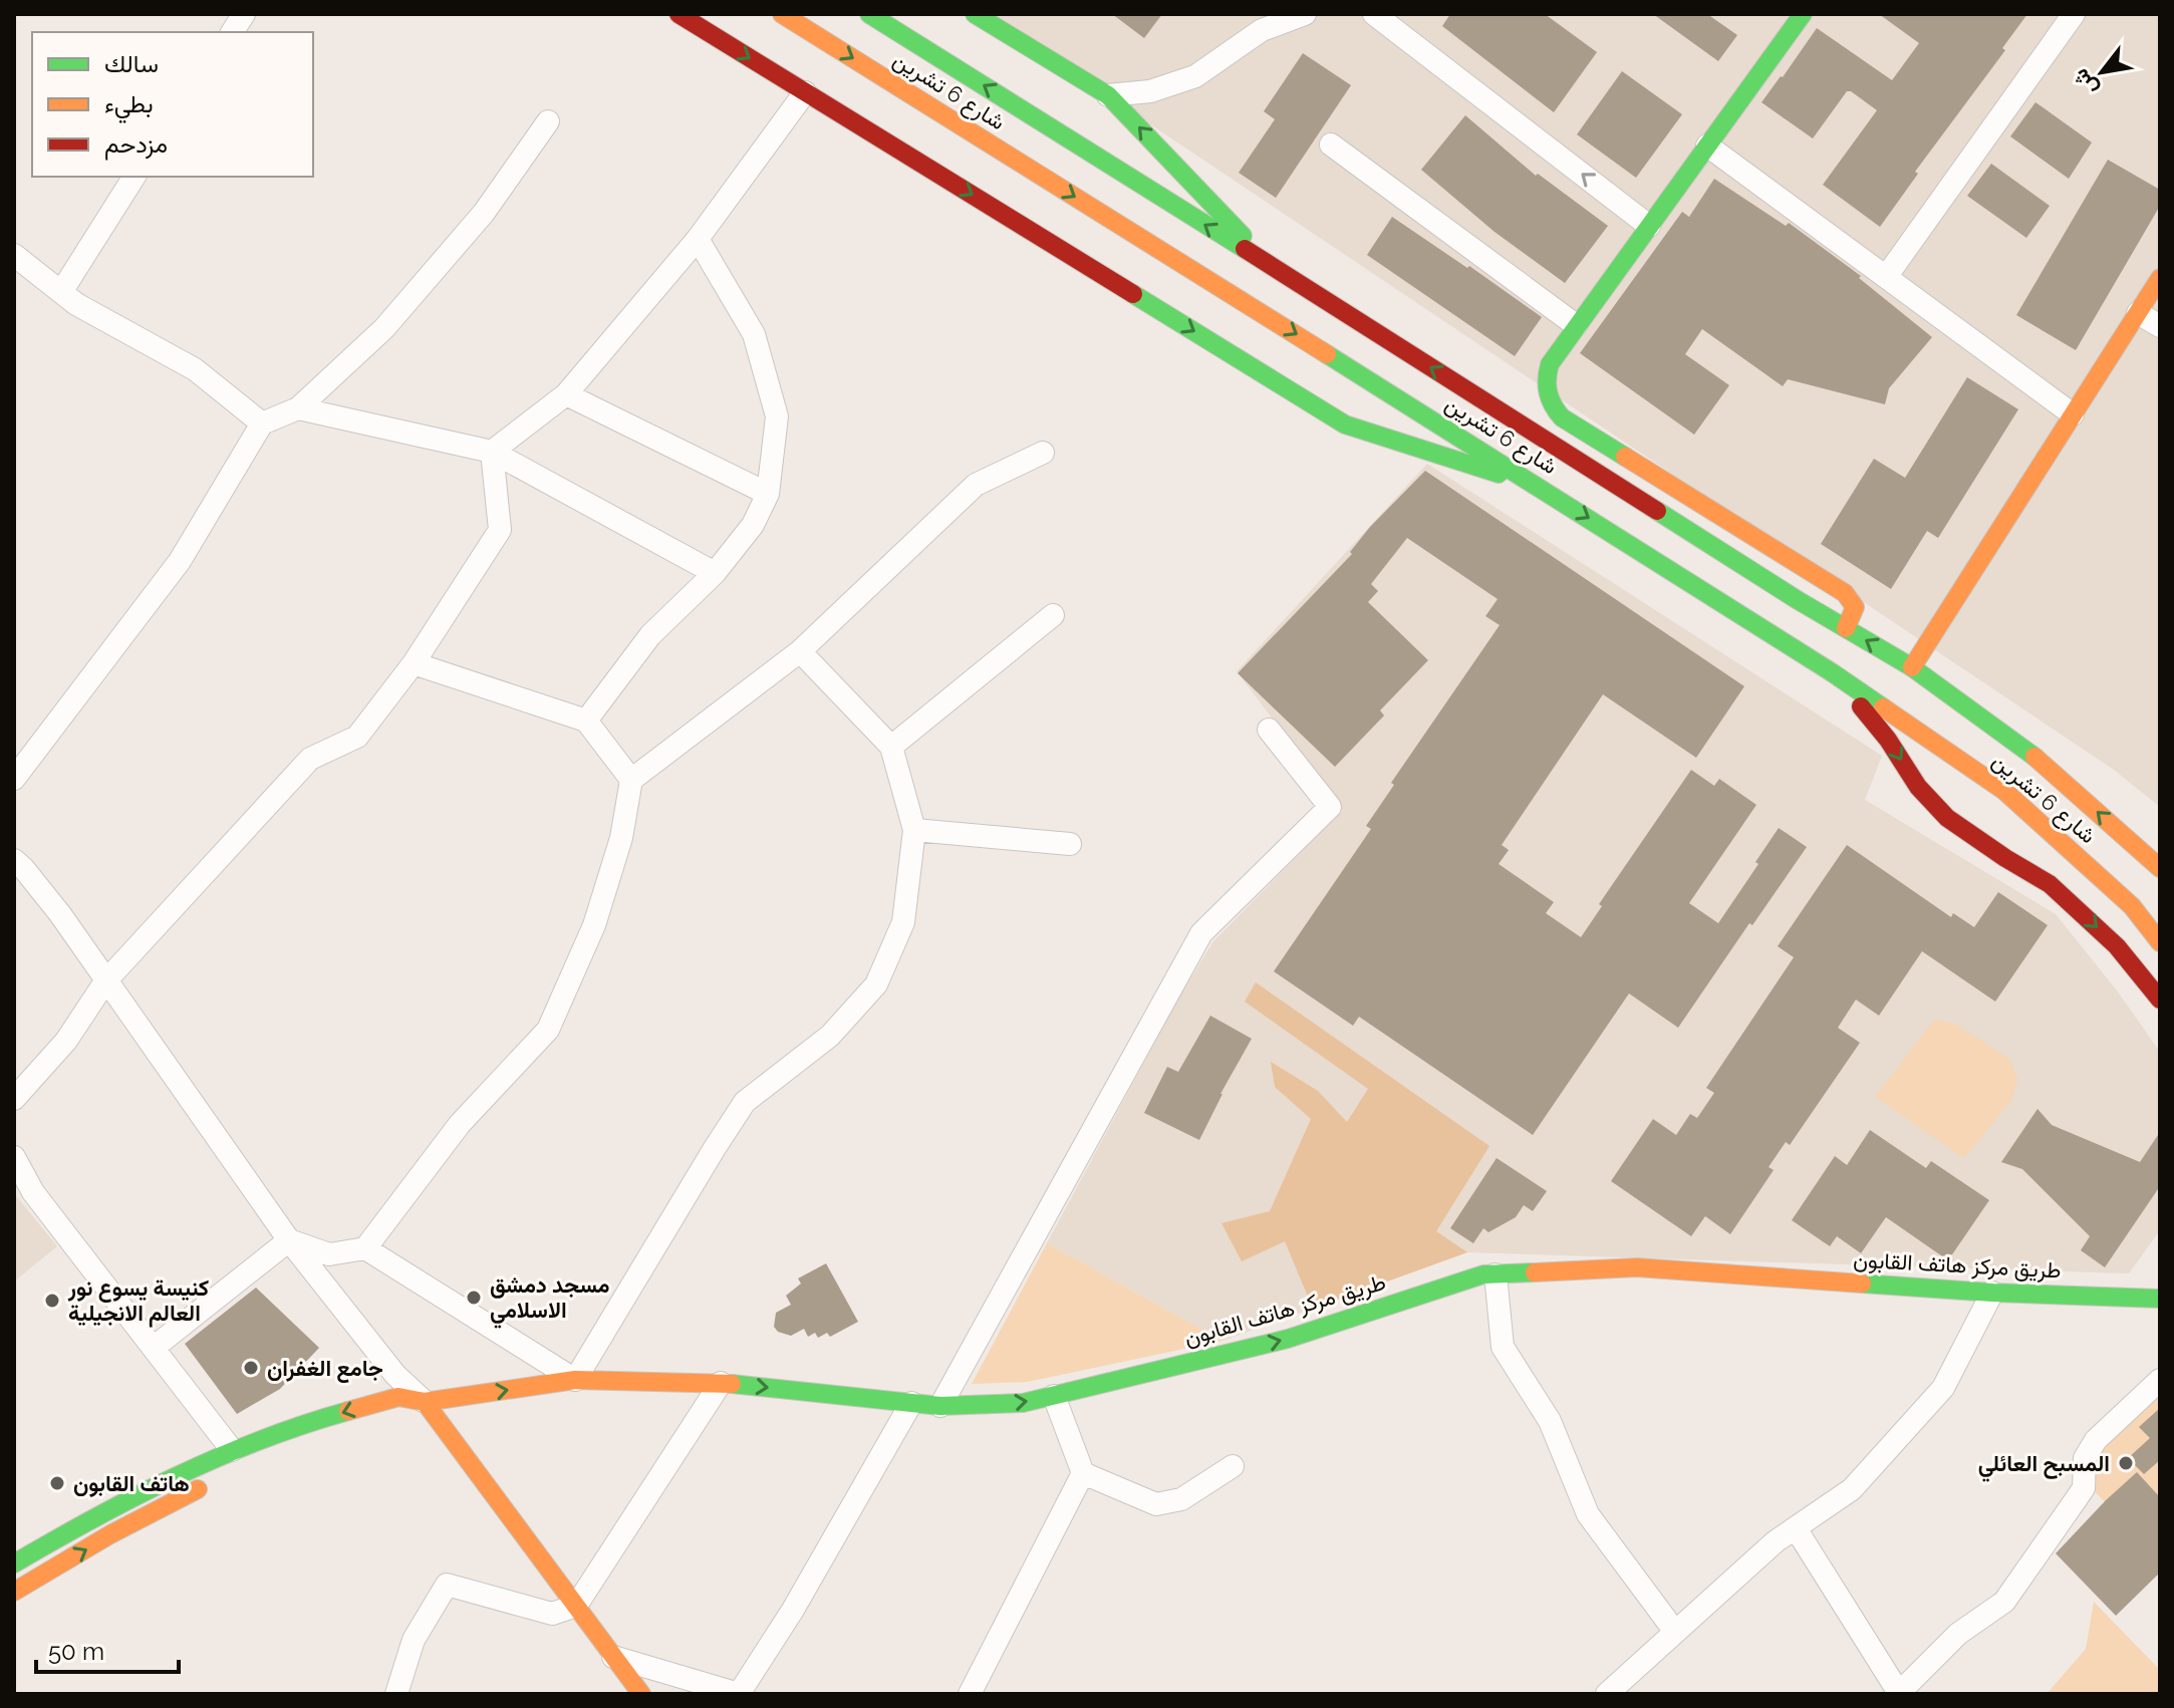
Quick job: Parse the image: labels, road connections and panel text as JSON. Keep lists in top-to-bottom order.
{
  "streets": {
    "main road": ["شارع 6 تشرين", "طريق مركز هاتف القابون"]
  },
  "one_way": ["طريق مركز هاتف القابون"],
  "places": [
    "مسجد دمشق الاسلامي",
    "كنيسة يسوع نور العالم الانجيلية",
    "جامع الغفران",
    "المسبح العائلي",
    "هاتف القابون"
  ],
  "legend": ["سالك", "بطيء", "مزدحم"],
  "scale_bar": "50 m",
  "north": "bottom left"
}
